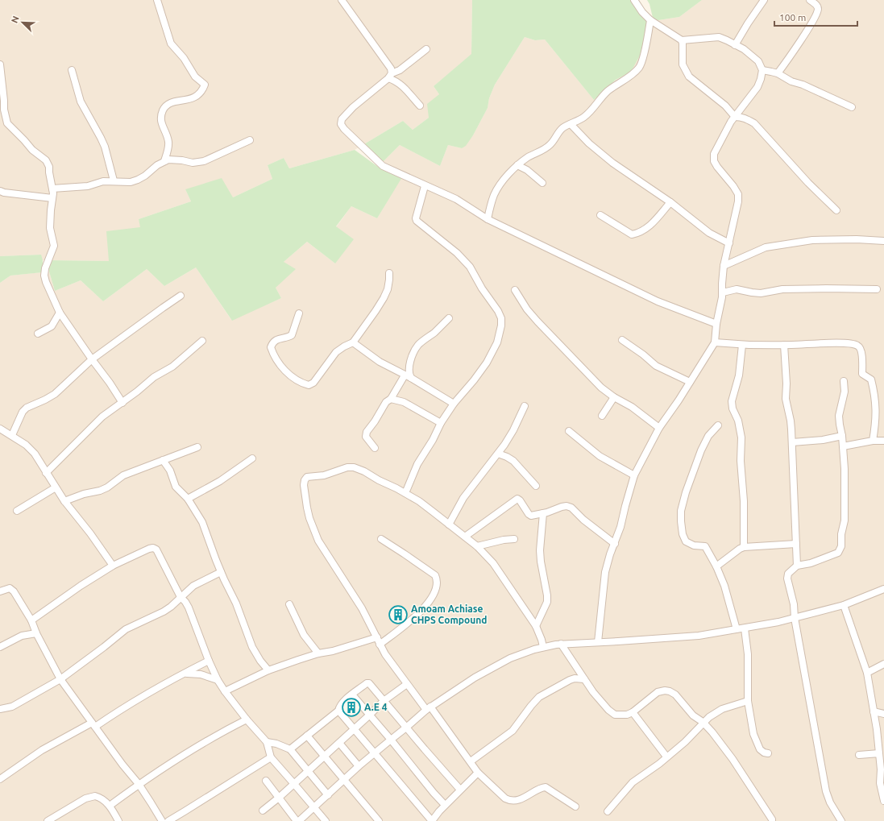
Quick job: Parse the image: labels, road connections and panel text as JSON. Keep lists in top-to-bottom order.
{
  "places": {
    "building": ["Amoam Achiase CHPS Compound", "A.E 4"]
  },
  "scale_bar": "100 m",
  "north": "top left"
}
